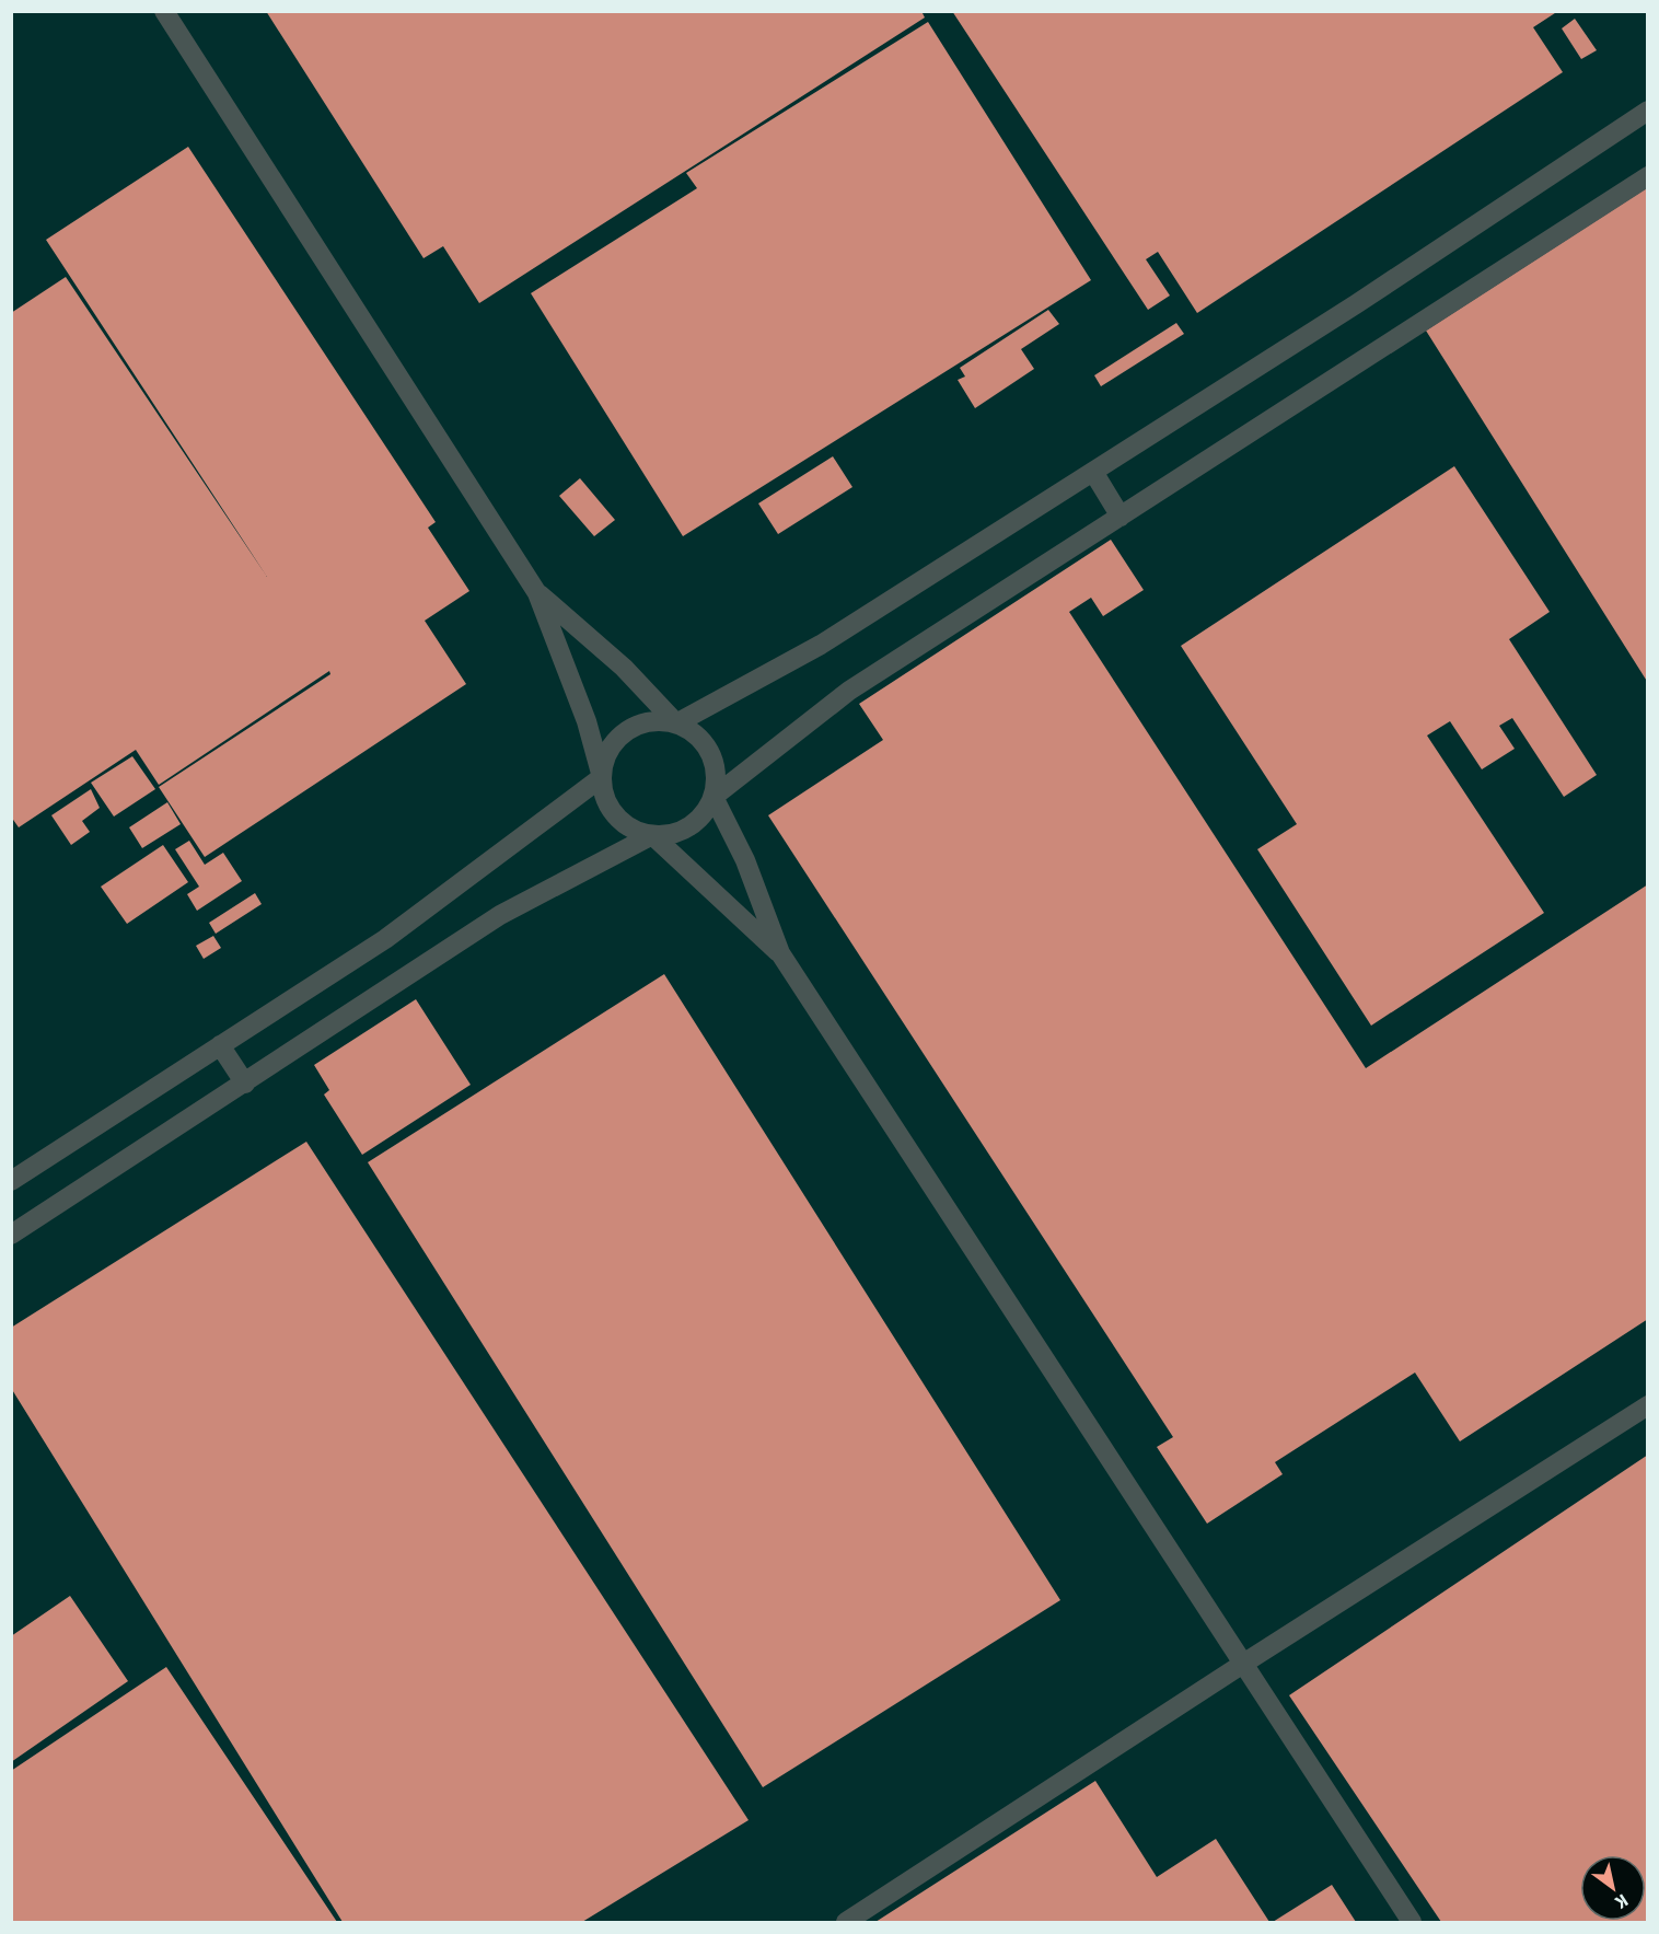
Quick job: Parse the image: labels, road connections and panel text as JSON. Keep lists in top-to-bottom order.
{
  "north": "bottom right"
}
